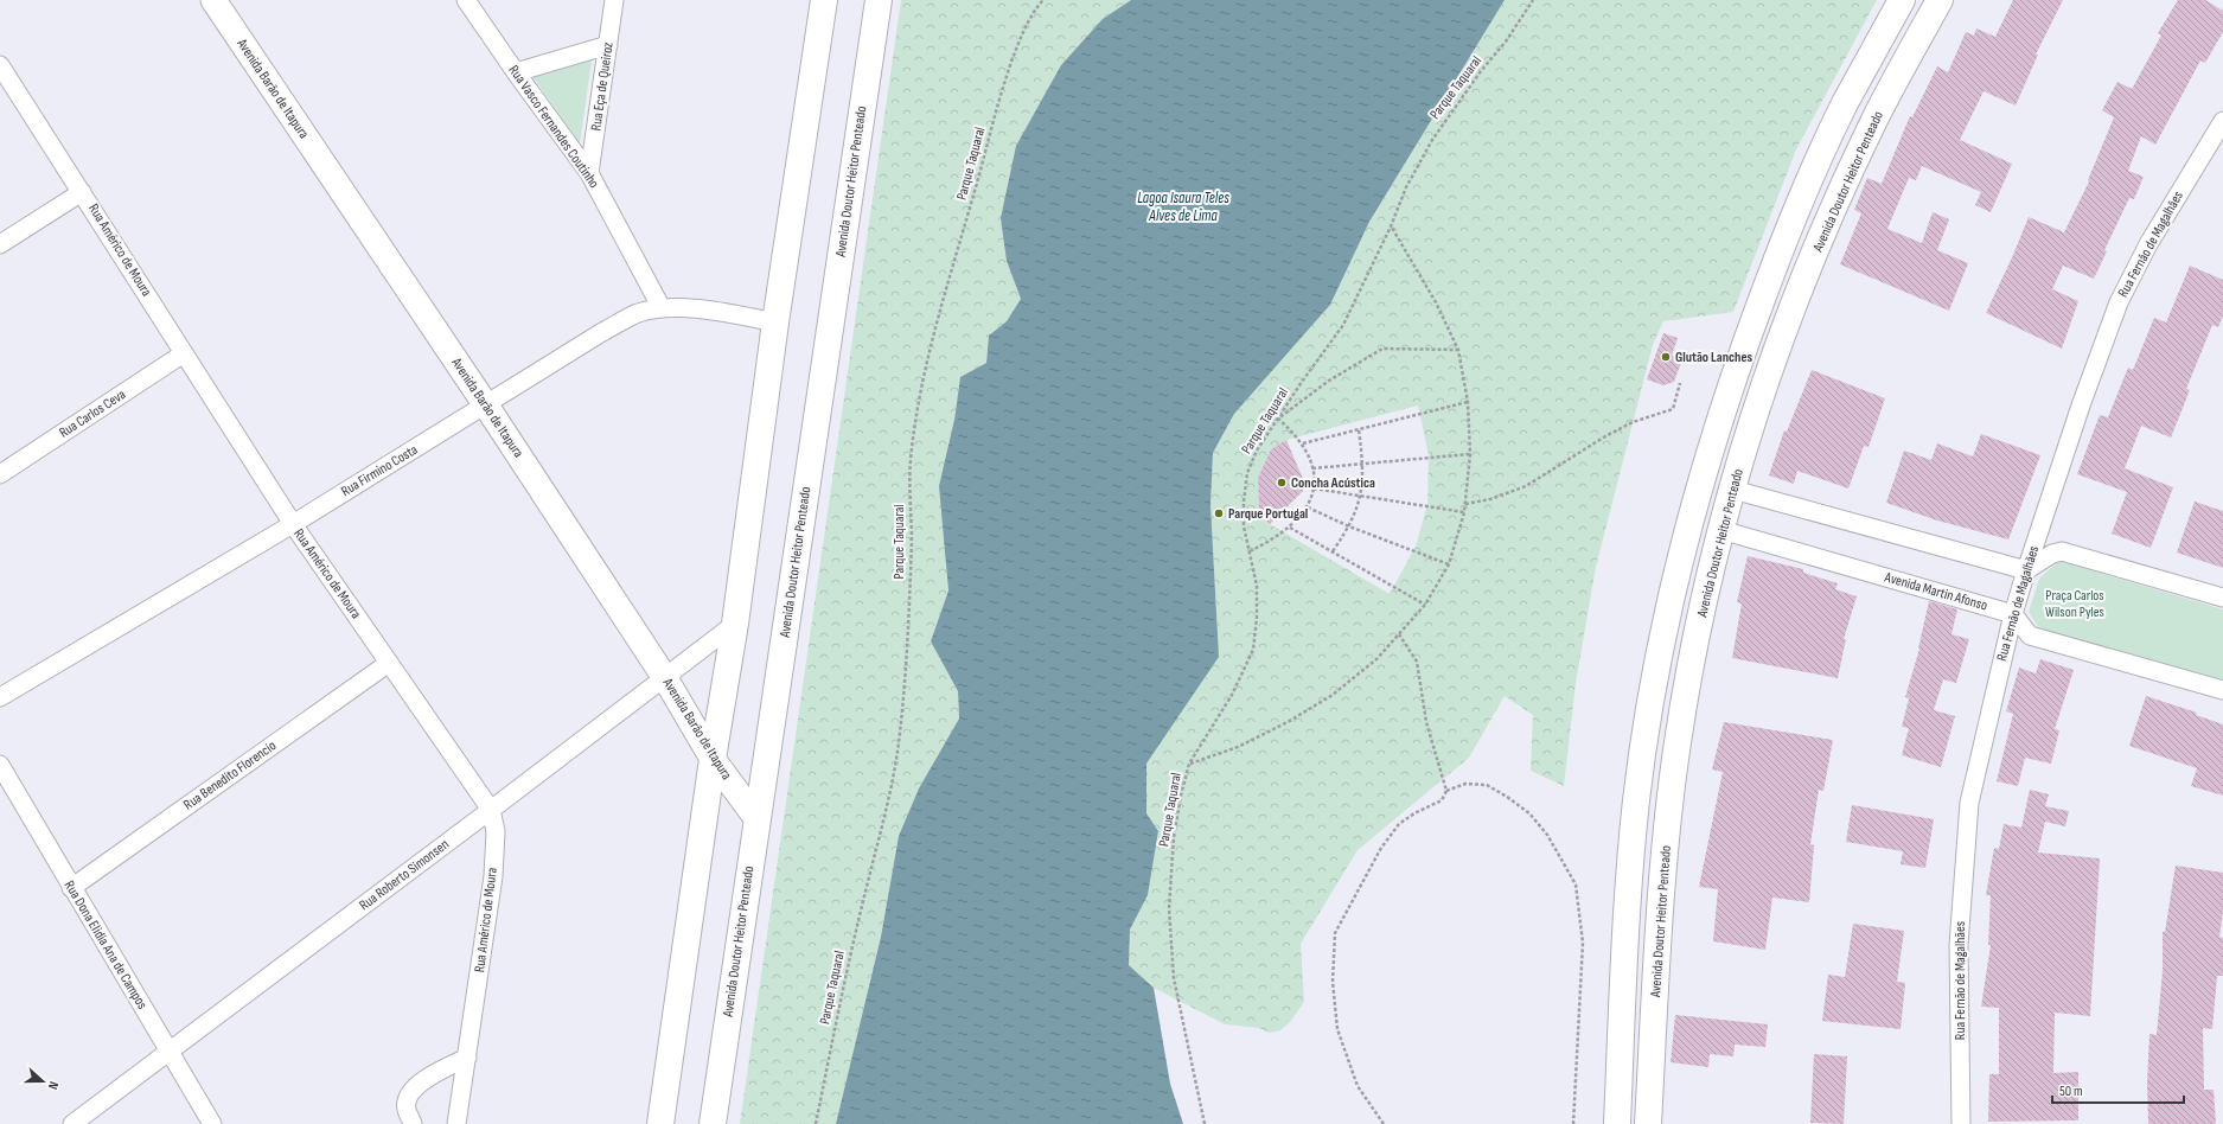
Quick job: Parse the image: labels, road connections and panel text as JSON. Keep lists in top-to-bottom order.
{
  "streets": {
    "main road": ["Avenida Barão de Itapura", "Avenida Doutor Heitor Penteado"],
    "street": [
      "Rua Eça de Queiroz",
      "Rua Vasco Fernandes Coutinho",
      "Rua Fernão de Magalhães",
      "Rua Américo de Moura",
      "Rua Carlos Ceva",
      "Rua Firmino Costa",
      "Avenida Martin Afonso",
      "Rua Benedito Florencio",
      "Rua Roberto Simonsen",
      "Rua Dona Elidia Ana de Campos"
    ],
    "path": ["Parque Taquaral"]
  },
  "crossings": [
    ["Rua Eça de Queiroz", "Rua Vasco Fernandes Coutinho"],
    ["Avenida Barão de Itapura", "Avenida Doutor Heitor Penteado"],
    ["Avenida Barão de Itapura", "Rua Firmino Costa"],
    ["Avenida Barão de Itapura", "Rua Roberto Simonsen"],
    ["Rua Vasco Fernandes Coutinho", "Rua Firmino Costa"],
    ["Avenida Doutor Heitor Penteado", "Avenida Martin Afonso"],
    ["Rua Fernão de Magalhães", "Avenida Martin Afonso"],
    ["Rua Américo de Moura", "Rua Carlos Ceva"],
    ["Rua Américo de Moura", "Rua Firmino Costa"],
    ["Rua Américo de Moura", "Rua Benedito Florencio"],
    ["Rua Américo de Moura", "Rua Roberto Simonsen"],
    ["Rua Benedito Florencio", "Rua Dona Elidia Ana de Campos"],
    ["Rua Roberto Simonsen", "Rua Dona Elidia Ana de Campos"]
  ],
  "water": ["Lagoa Isaura Teles Alves de Lima"],
  "parks": ["Praça Carlos Wilson Pyles"],
  "places": ["Glutão Lanches", "Concha Acústica", "Parque Portugal"],
  "scale_bar": "50 m",
  "north": "right"
}
